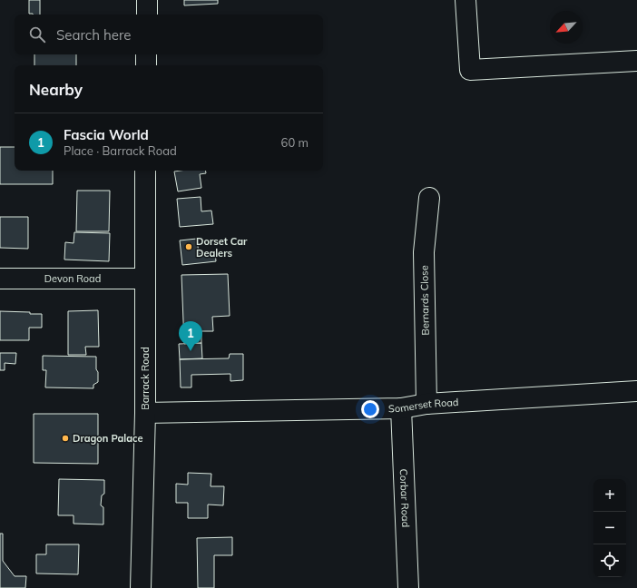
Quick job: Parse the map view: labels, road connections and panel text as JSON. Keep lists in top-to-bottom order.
{
  "streets": {
    "street": [
      "Devon Road",
      "Bernards Close",
      "Barrack Road",
      "Somerset Road",
      "Corbar Road"
    ]
  },
  "crossings": [
    ["Devon Road", "Barrack Road"],
    ["Bernards Close", "Somerset Road"],
    ["Barrack Road", "Somerset Road"],
    ["Somerset Road", "Corbar Road"]
  ],
  "places": ["Dorset Car Dealers", "Dragon Palace"],
  "north": "bottom left",
  "page": {
    "search": "Search here",
    "heading": "Nearby",
    "list": [
      {
        "mark": "1",
        "name": "Fascia World",
        "note": "Place · Barrack Road",
        "value": "60 m"
      }
    ],
    "pins": "1",
    "map_buttons": ["+", "−"]
  }
}
